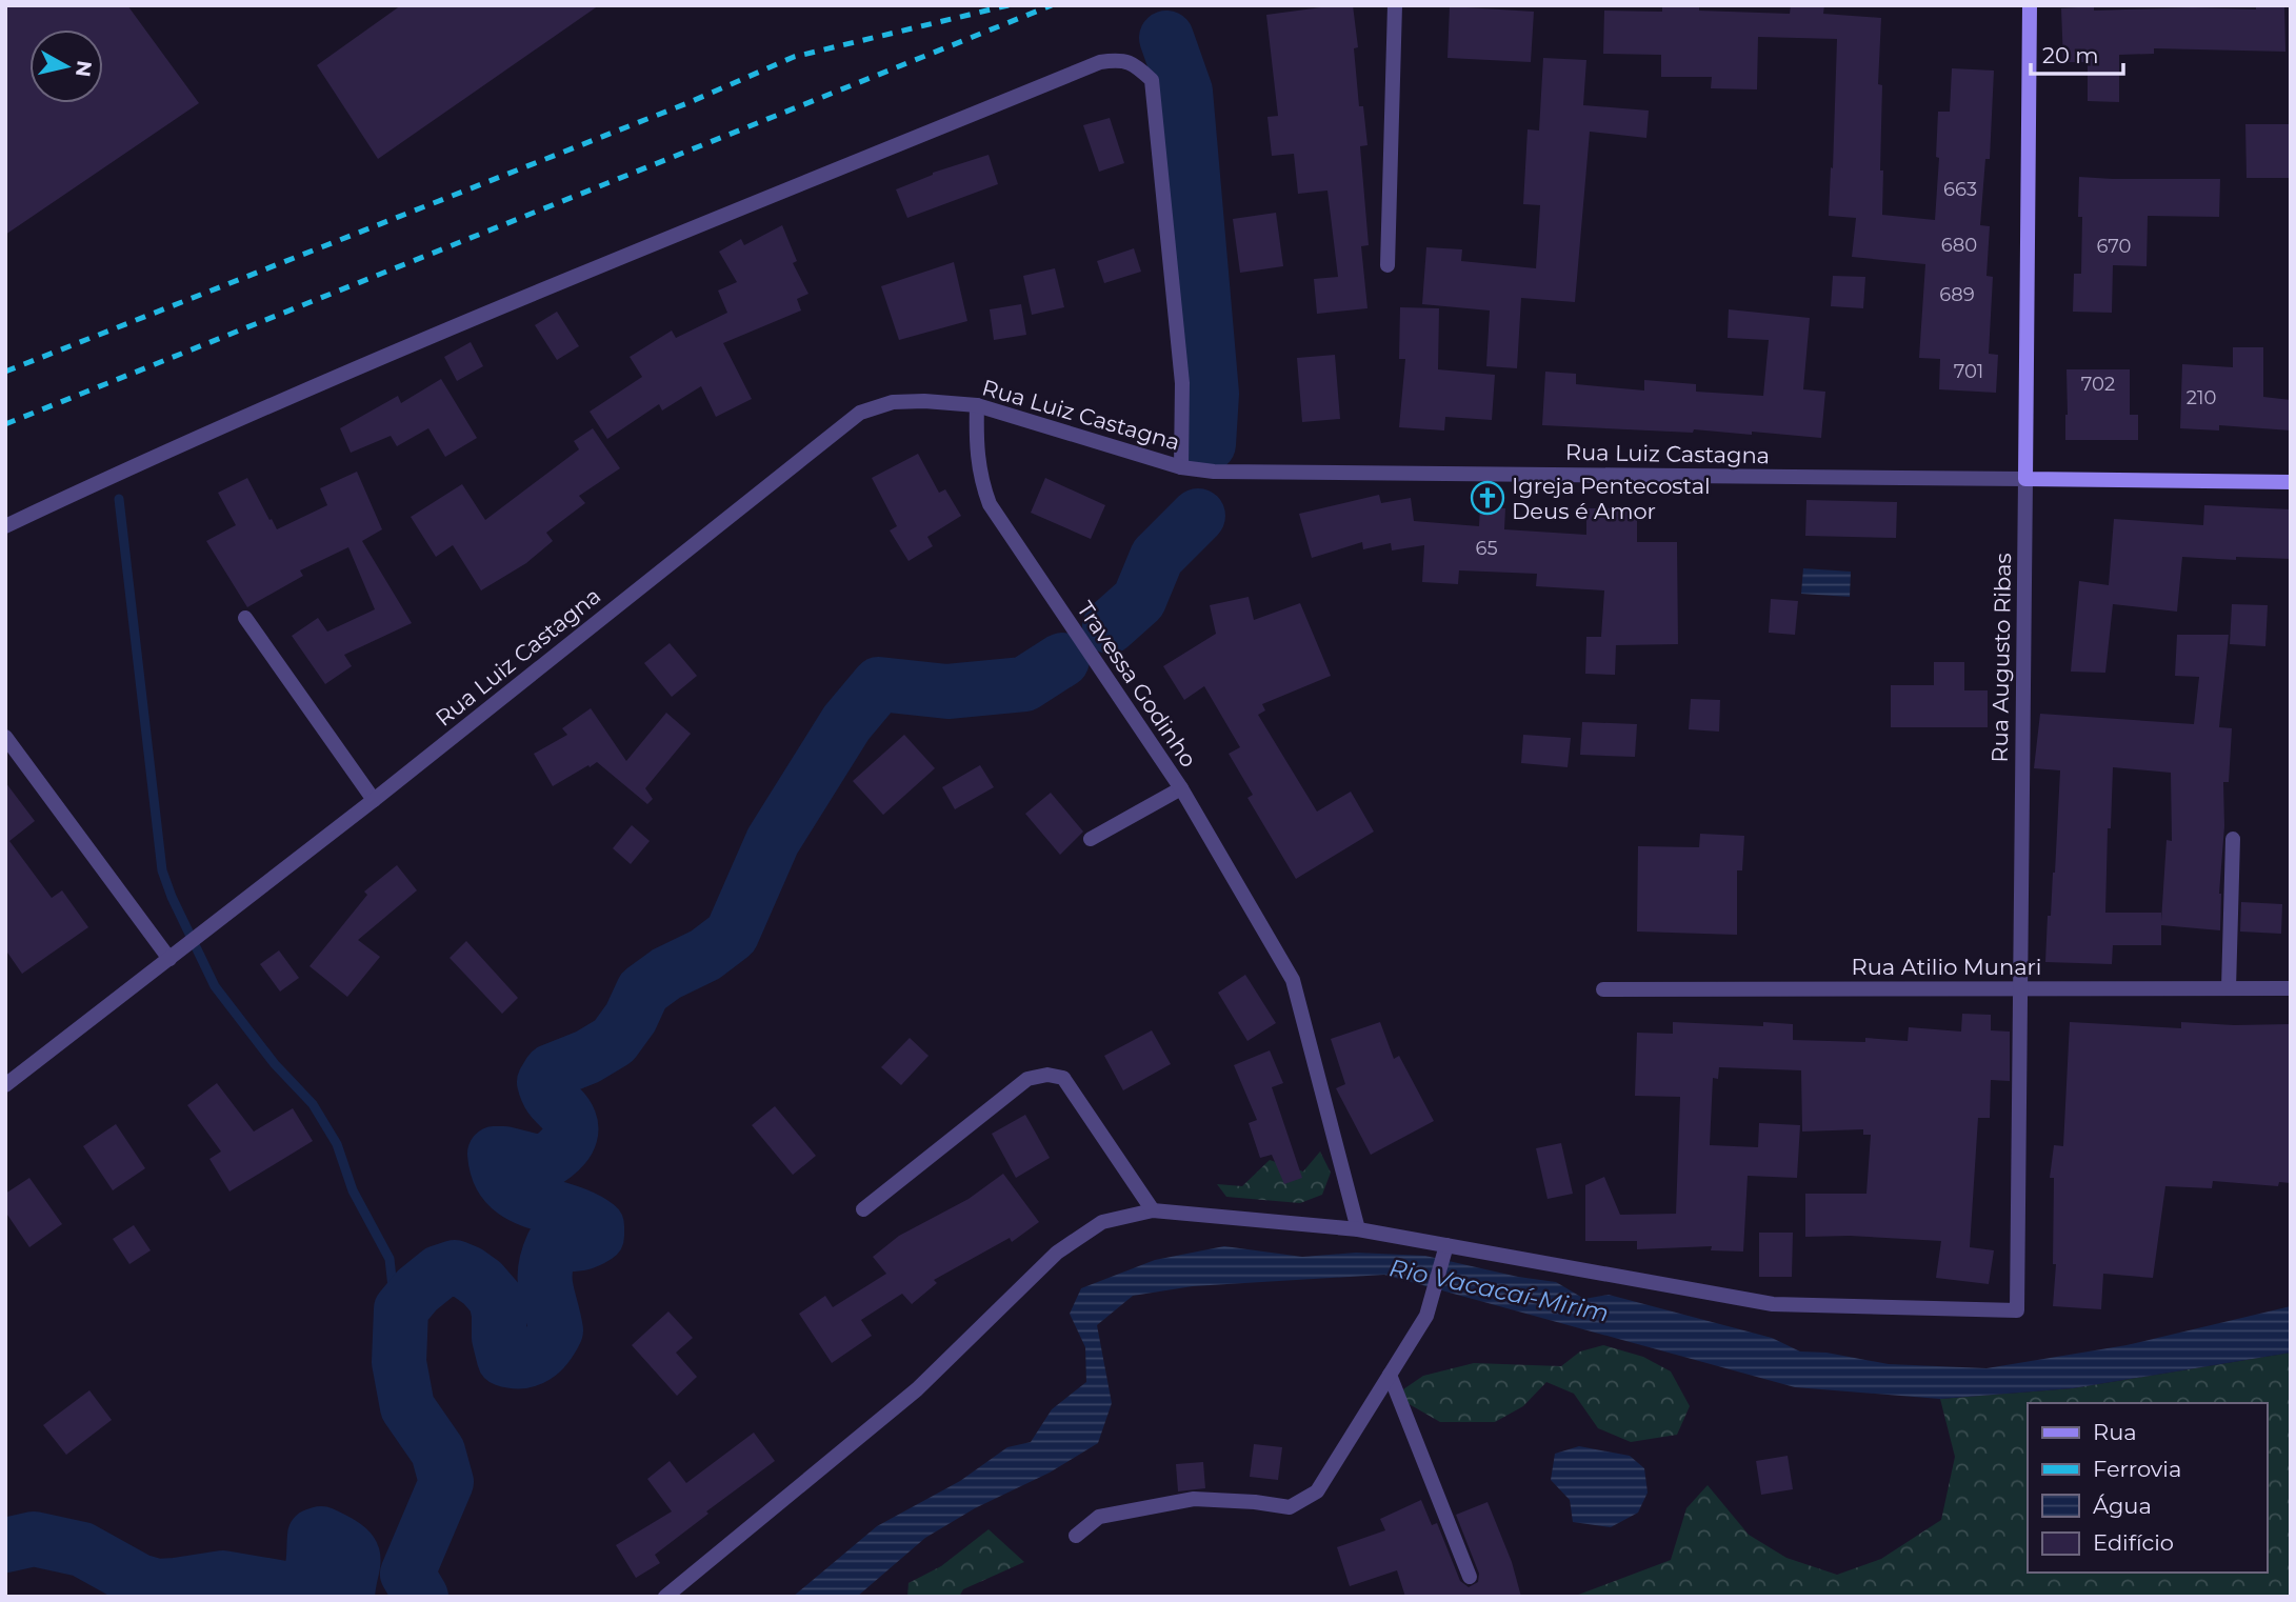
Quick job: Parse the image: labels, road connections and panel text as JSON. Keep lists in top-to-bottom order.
{
  "streets": {
    "street": [
      "Rua Luiz Castagna",
      "Rua Augusto Ribas",
      "Travessa Godinho",
      "Rua Atilio Munari"
    ]
  },
  "crossings": [
    ["Rua Luiz Castagna", "Rua Augusto Ribas"],
    ["Rua Luiz Castagna", "Travessa Godinho"],
    ["Rua Augusto Ribas", "Rua Atilio Munari"]
  ],
  "water": ["Rio Vacacaí-Mirim"],
  "places": {
    "church": ["Igreja Pentecostal Deus é Amor"]
  },
  "house_numbers": [
    "663",
    "680",
    "670",
    "689",
    "701",
    "702",
    "210",
    "65"
  ],
  "legend": [
    "Rua",
    "Ferrovia",
    "Água",
    "Edifício"
  ],
  "scale_bar": "20 m",
  "north": "right"
}
